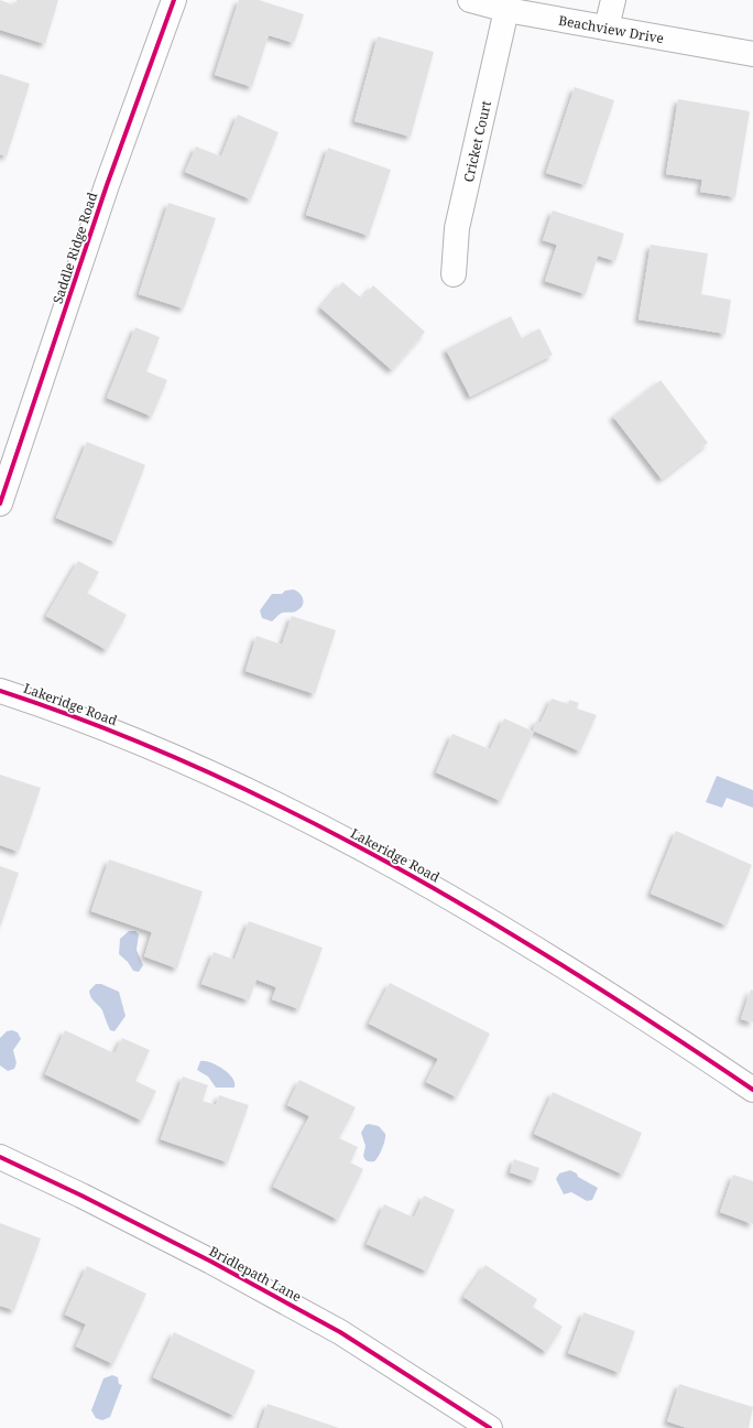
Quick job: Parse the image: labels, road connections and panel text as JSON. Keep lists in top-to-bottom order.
{
  "streets": {
    "street": [
      "Beachview Drive",
      "Cricket Court",
      "Saddle Ridge Road",
      "Lakeridge Road",
      "Bridlepath Lane"
    ]
  },
  "crossings": [
    ["Beachview Drive", "Cricket Court"]
  ]
}
